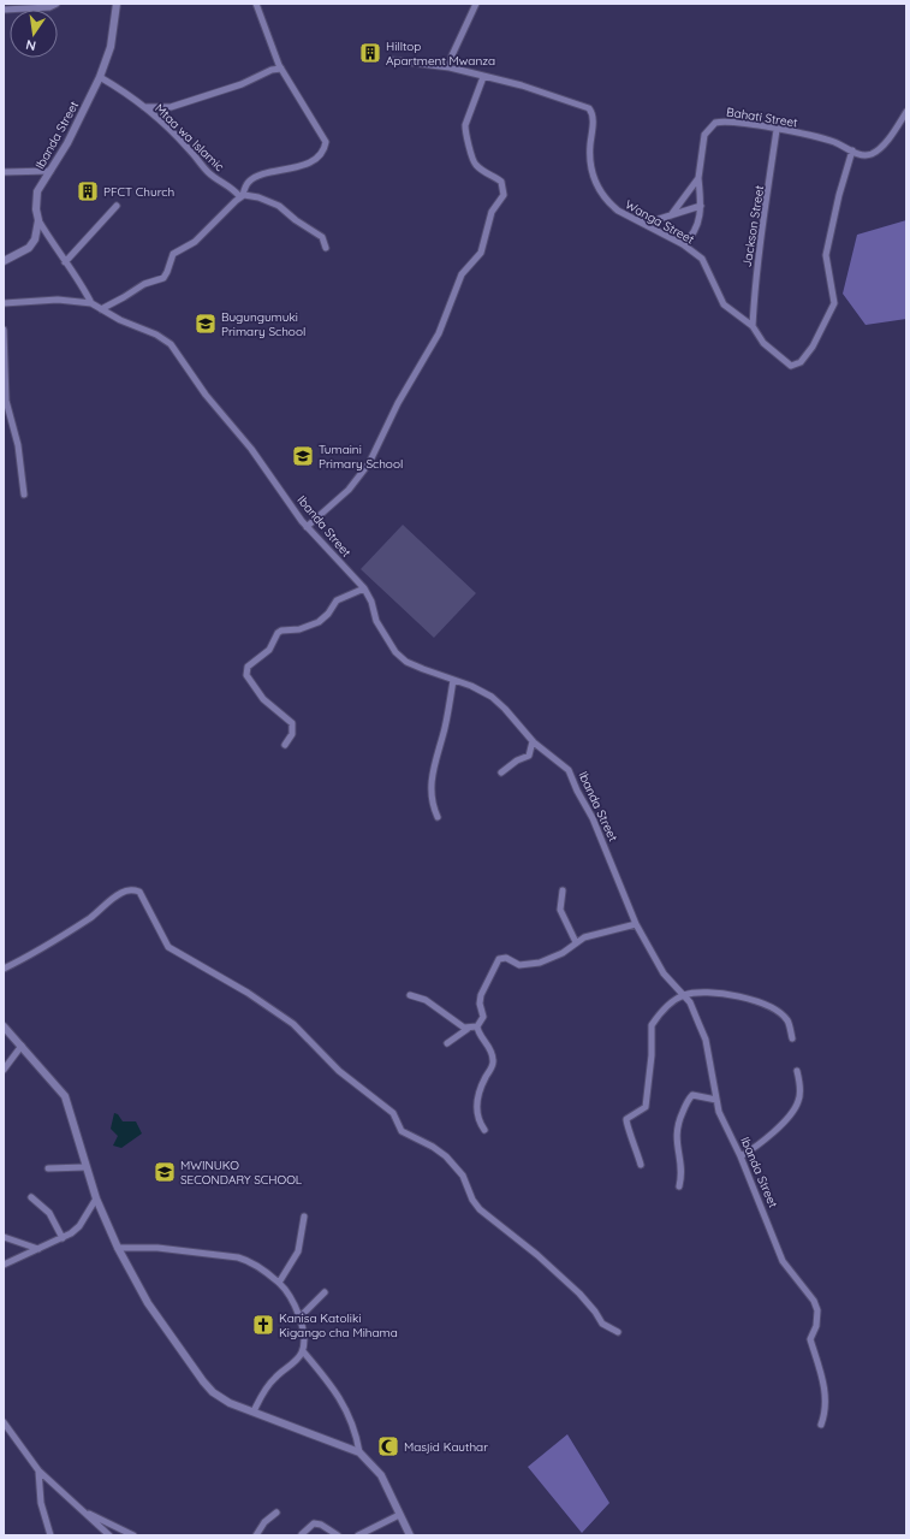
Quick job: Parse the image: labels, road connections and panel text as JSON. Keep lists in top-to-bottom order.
{
  "streets": {
    "street": [
      "Bahati Street",
      "Ibanda Street",
      "Mtaa wa Islamic",
      "Wanga Street",
      "Jackson Street"
    ]
  },
  "crossings": [
    ["Bahati Street", "Wanga Street"],
    ["Bahati Street", "Jackson Street"],
    ["Ibanda Street", "Mtaa wa Islamic"],
    ["Wanga Street", "Jackson Street"]
  ],
  "places": {
    "building": ["Hilltop Apartment Mwanza", "PFCT Church"],
    "school or university": ["Bugungumuki Primary School", "Tumaini Primary School", "MWINUKO SECONDARY SCHOOL"],
    "church": ["Kanisa Katoliki Kigango cha Mihama"],
    "mosque": ["Masjid Kauthar"]
  },
  "north": "bottom"
}
